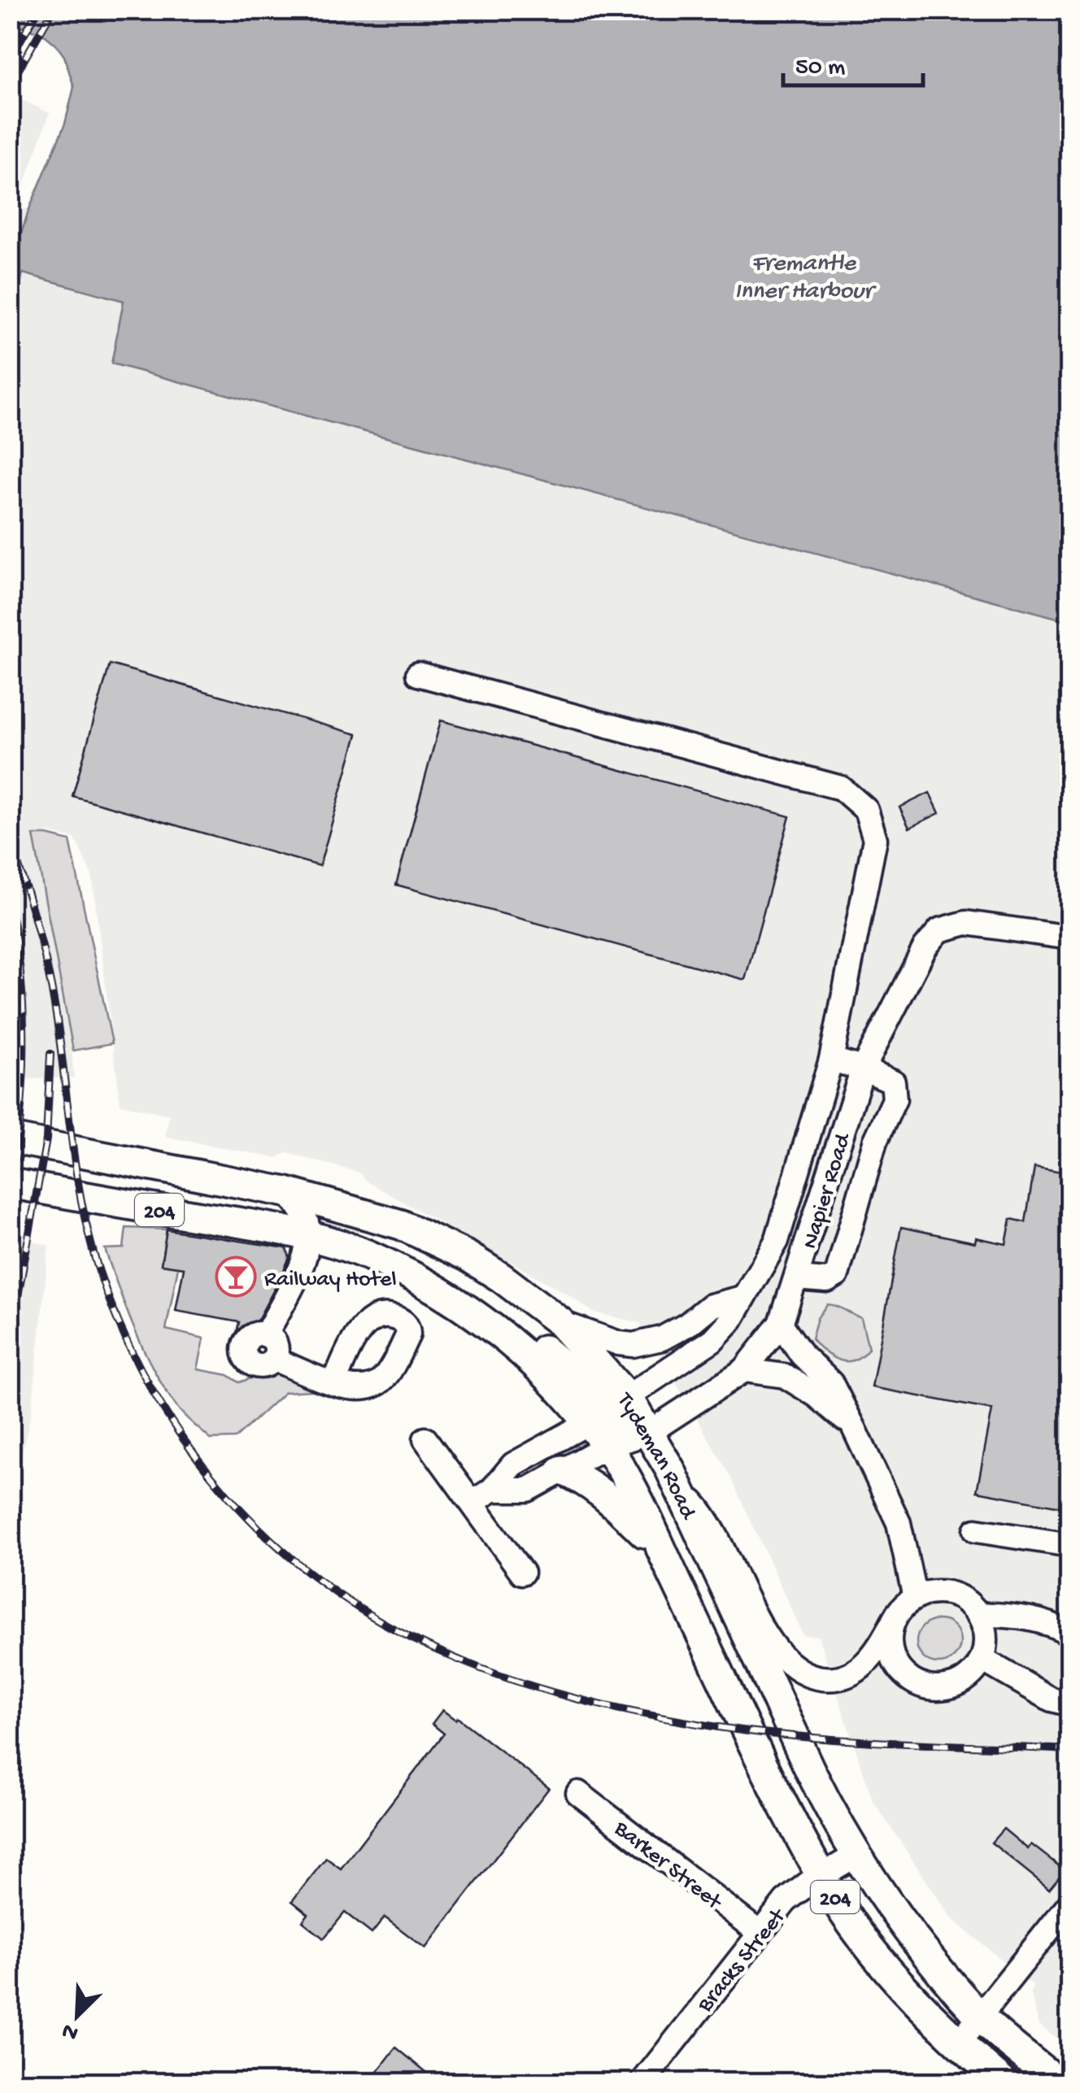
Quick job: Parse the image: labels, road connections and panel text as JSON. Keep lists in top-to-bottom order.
{
  "streets": {
    "main road": ["204", "Tydeman Road"],
    "street": ["Napier Road", "Barker Street", "Bracks Street"]
  },
  "crossings": [
    ["Napier Road", "Tydeman Road"],
    ["Tydeman Road", "Bracks Street"],
    ["Barker Street", "Bracks Street"]
  ],
  "water": ["Fremantle Inner Harbour"],
  "places": {
    "bar": ["Railway Hotel"]
  },
  "scale_bar": "50 m",
  "north": "bottom left"
}
